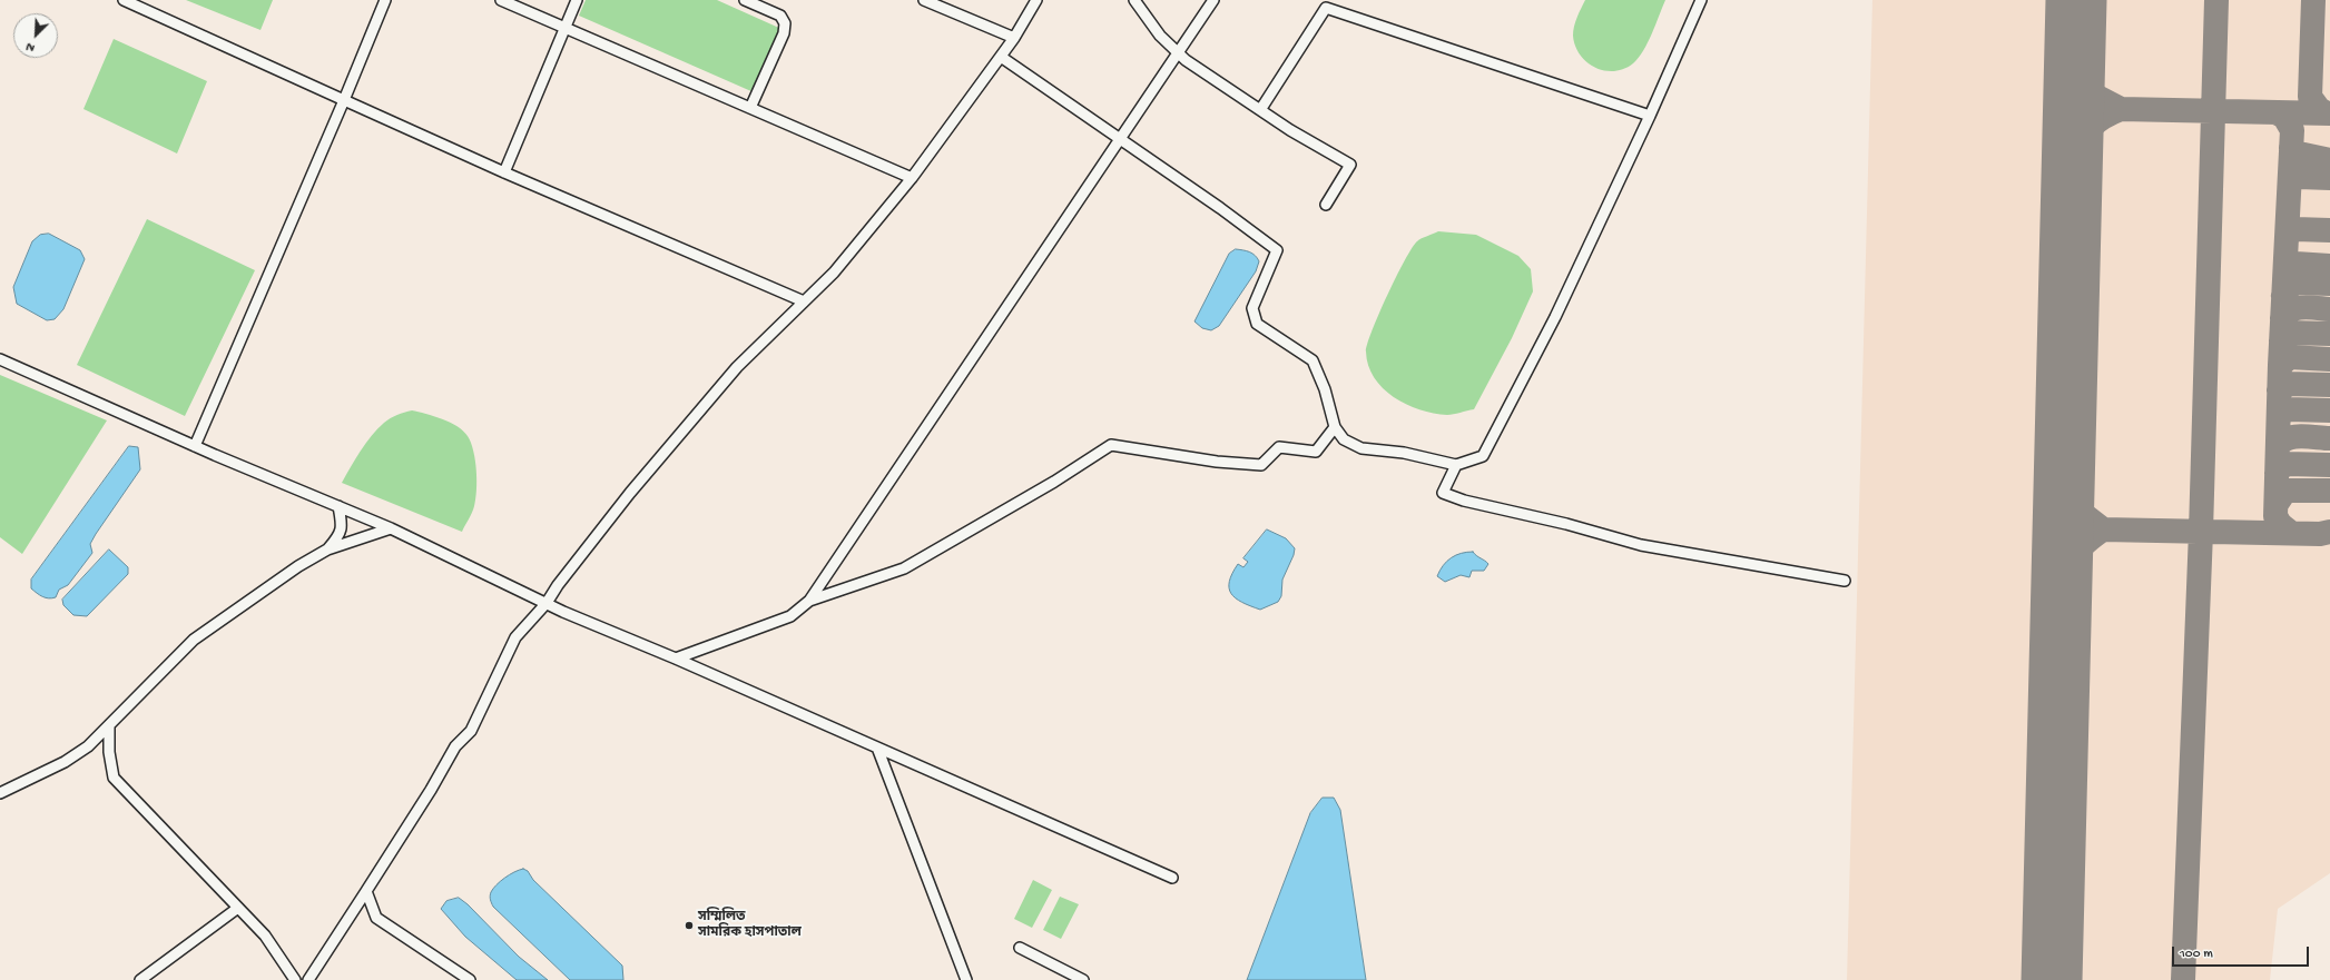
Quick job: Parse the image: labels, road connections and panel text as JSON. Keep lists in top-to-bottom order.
{
  "places": ["সম্মিলিত সামরিক হাসপাতাল"],
  "scale_bar": "100 m",
  "north": "bottom left"
}
